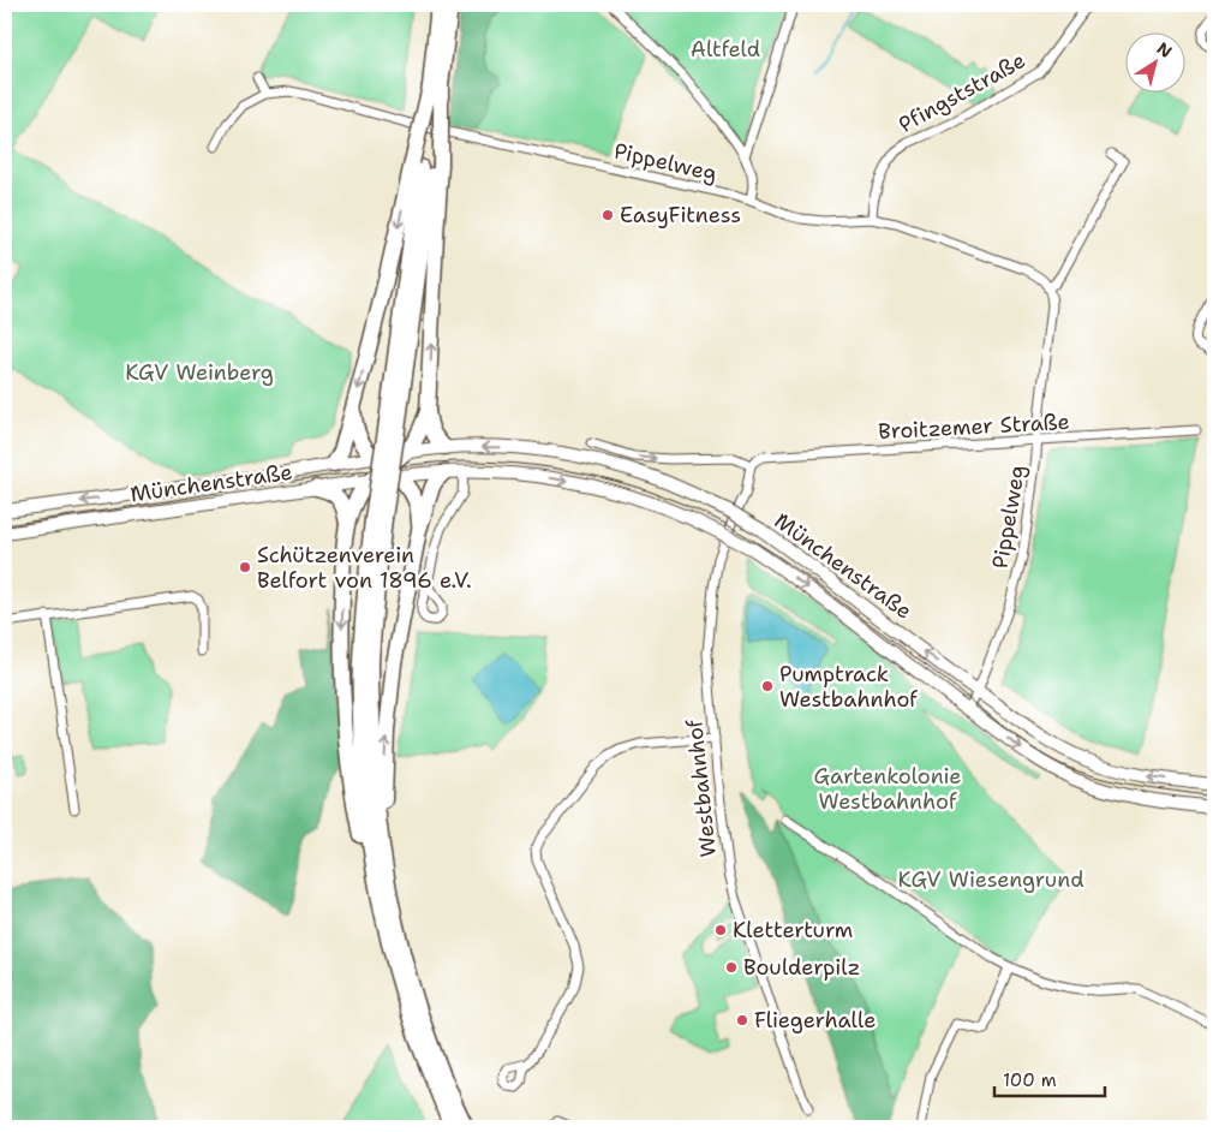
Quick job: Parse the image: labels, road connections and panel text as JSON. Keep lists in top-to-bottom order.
{
  "streets": {
    "main road": ["Münchenstraße"],
    "street": [
      "Pfingststraße",
      "Pippelweg",
      "Broitzemer Straße",
      "Westbahnhof"
    ]
  },
  "crossings": [
    ["Pfingststraße", "Pippelweg"],
    ["Pippelweg", "Broitzemer Straße"],
    ["Pippelweg", "Münchenstraße"],
    ["Broitzemer Straße", "Westbahnhof"]
  ],
  "parks": [
    "Altfeld",
    "KGV Weinberg",
    "Gartenkolonie Westbahnhof",
    "KGV Wiesengrund"
  ],
  "places": [
    "EasyFitness",
    "Schützenverein Belfort von 1896 e.V.",
    "Pumptrack Westbahnhof",
    "Kletterturm",
    "Boulderpilz",
    "Fliegerhalle"
  ],
  "scale_bar": "100 m",
  "north": "top right"
}
